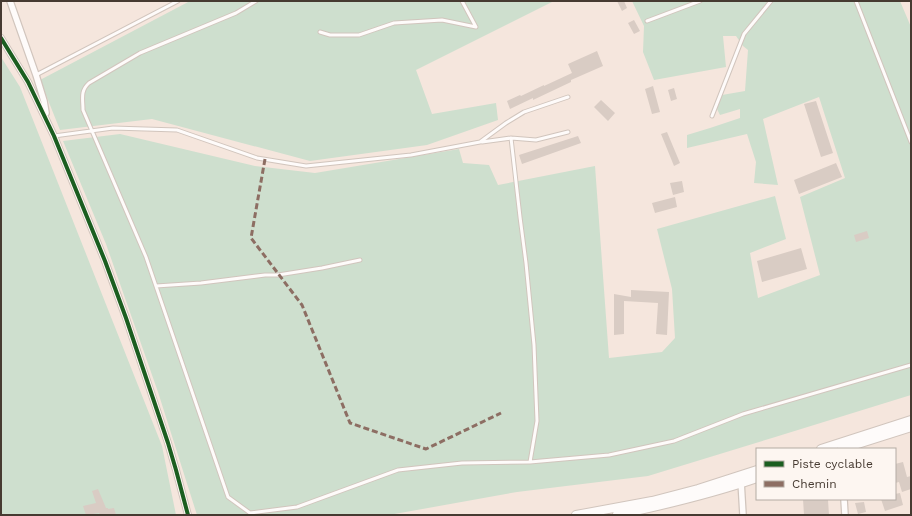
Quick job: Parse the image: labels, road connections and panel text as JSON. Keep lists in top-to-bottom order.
{
  "legend": ["Piste cyclable", "Chemin"]
}
